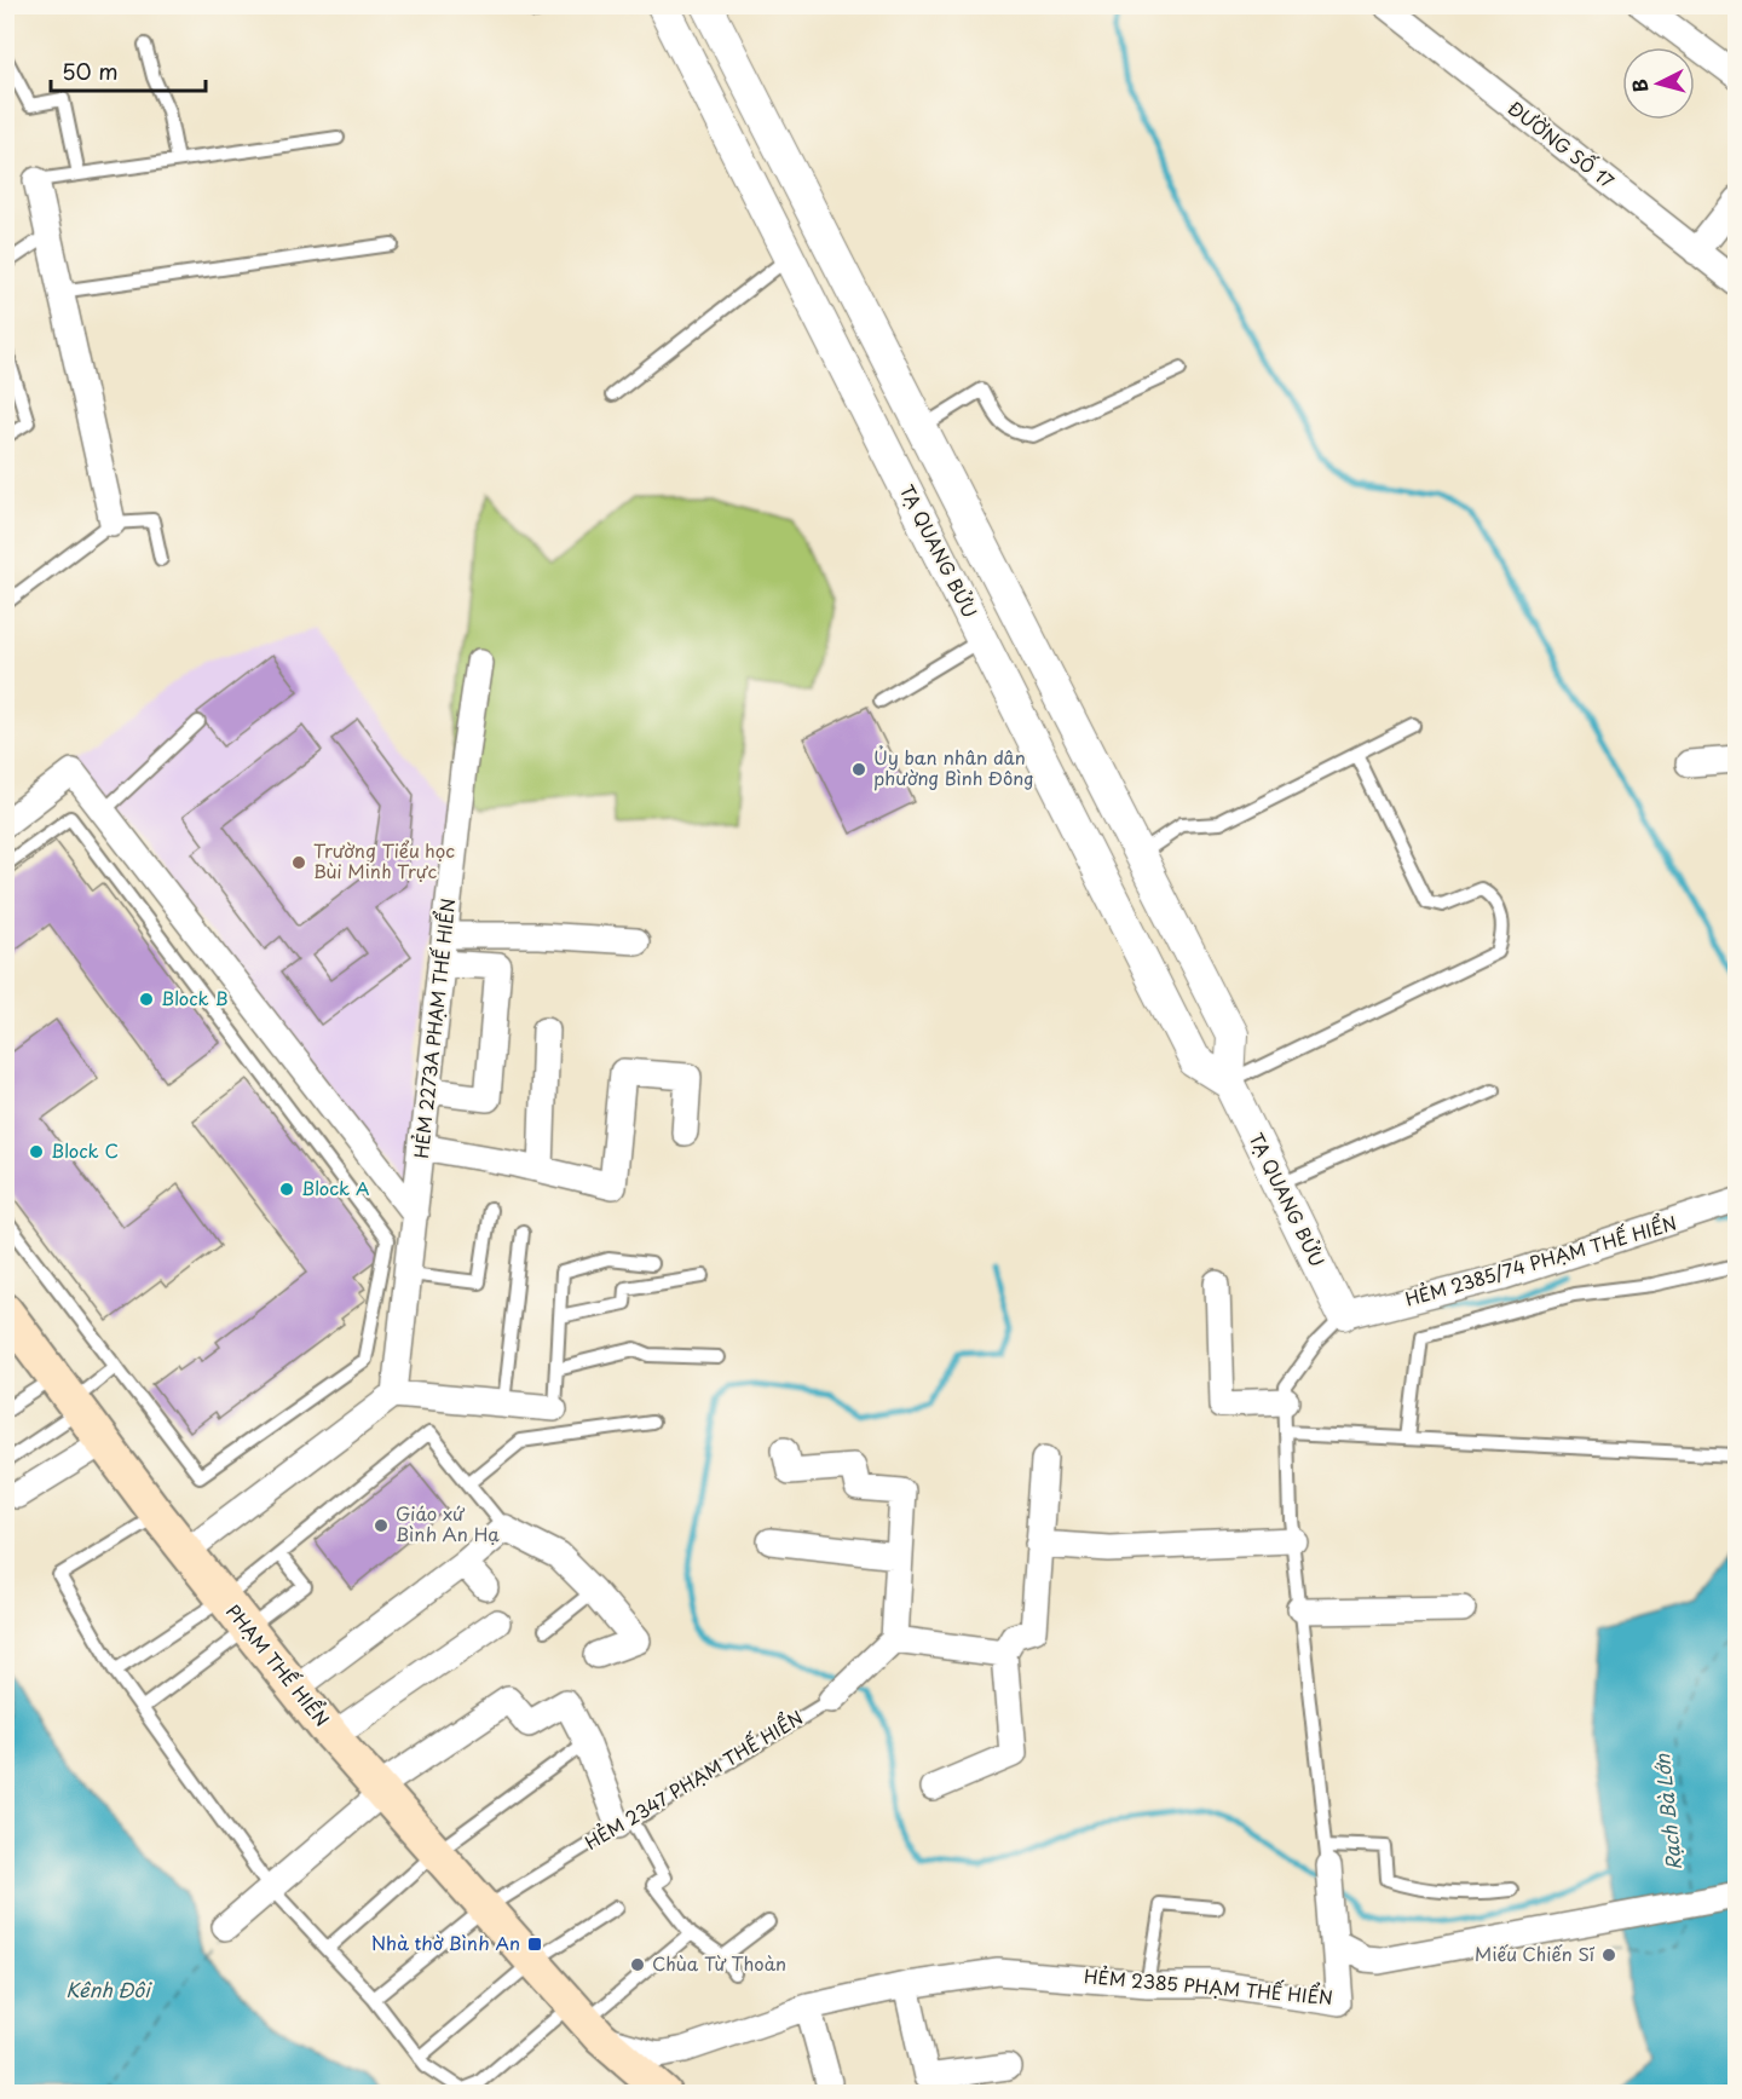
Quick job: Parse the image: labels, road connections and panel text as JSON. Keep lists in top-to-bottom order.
{
  "streets": {
    "main road": ["PHẠM THẾ HIỂN"],
    "street": [
      "ĐƯỜNG SỐ 17",
      "TẠ QUANG BỬU",
      "HẺM 2273A PHẠM THẾ HIỂN",
      "HẺM 2385/74 PHẠM THẾ HIỂN",
      "HẺM 2347 PHẠM THẾ HIỂN",
      "HẺM 2385 PHẠM THẾ HIỂN"
    ]
  },
  "crossings": [
    ["TẠ QUANG BỬU", "HẺM 2385/74 PHẠM THẾ HIỂN"],
    ["TẠ QUANG BỬU", "HẺM 2385 PHẠM THẾ HIỂN"],
    ["HẺM 2385/74 PHẠM THẾ HIỂN", "HẺM 2385 PHẠM THẾ HIỂN"],
    ["PHẠM THẾ HIỂN", "HẺM 2347 PHẠM THẾ HIỂN"],
    ["PHẠM THẾ HIỂN", "HẺM 2385 PHẠM THẾ HIỂN"]
  ],
  "water": ["Rạch Bà Lớn", "Kênh Đôi"],
  "places": {
    "other": [
      "Ủy ban nhân dân phường Bình Đông",
      "Trường Tiểu học Bùi Minh Trực",
      "Block B",
      "Block C",
      "Block A",
      "Giáo xứ Bình An Hạ",
      "Miếu Chiến Sĩ",
      "Chùa Từ Thoàn"
    ],
    "transit": ["Nhà thờ Bình An"]
  },
  "scale_bar": "50 m",
  "north": "left"
}
